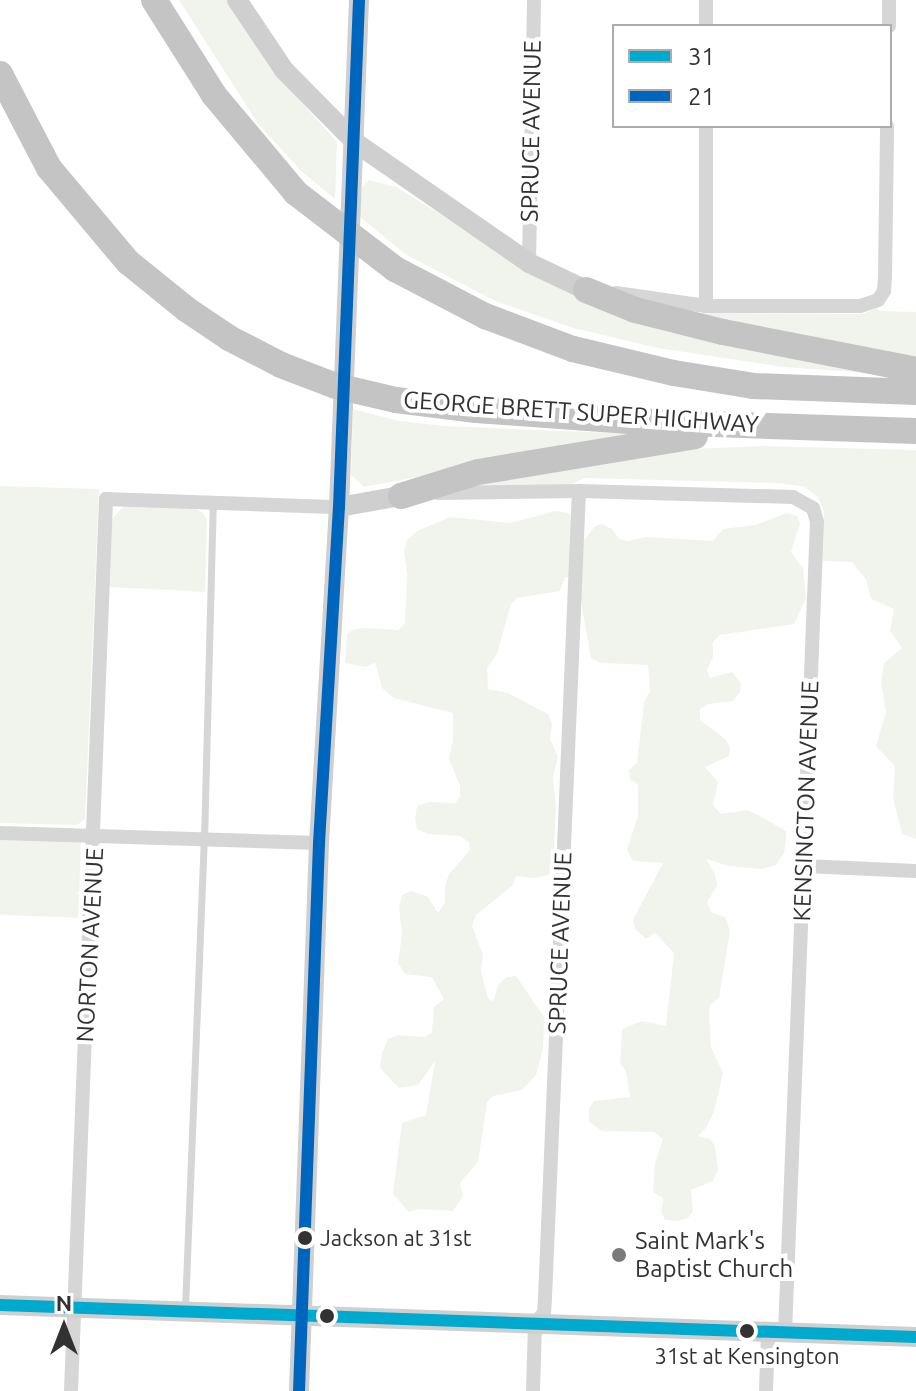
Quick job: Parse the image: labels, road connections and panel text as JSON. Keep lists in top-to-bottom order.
{
  "streets": {
    "highway": ["GEORGE BRETT SUPER HIGHWAY"],
    "street": ["SPRUCE AVENUE", "KENSINGTON AVENUE", "NORTON AVENUE"]
  },
  "crossings": [
    ["SPRUCE AVENUE", "KENSINGTON AVENUE"]
  ],
  "places": ["Jackson at 31st", "Saint Mark's Baptist Church", "31st at Kensington"],
  "lines": ["transit line 21", "transit line 31"],
  "legend": ["31", "21"],
  "north": "top"
}
